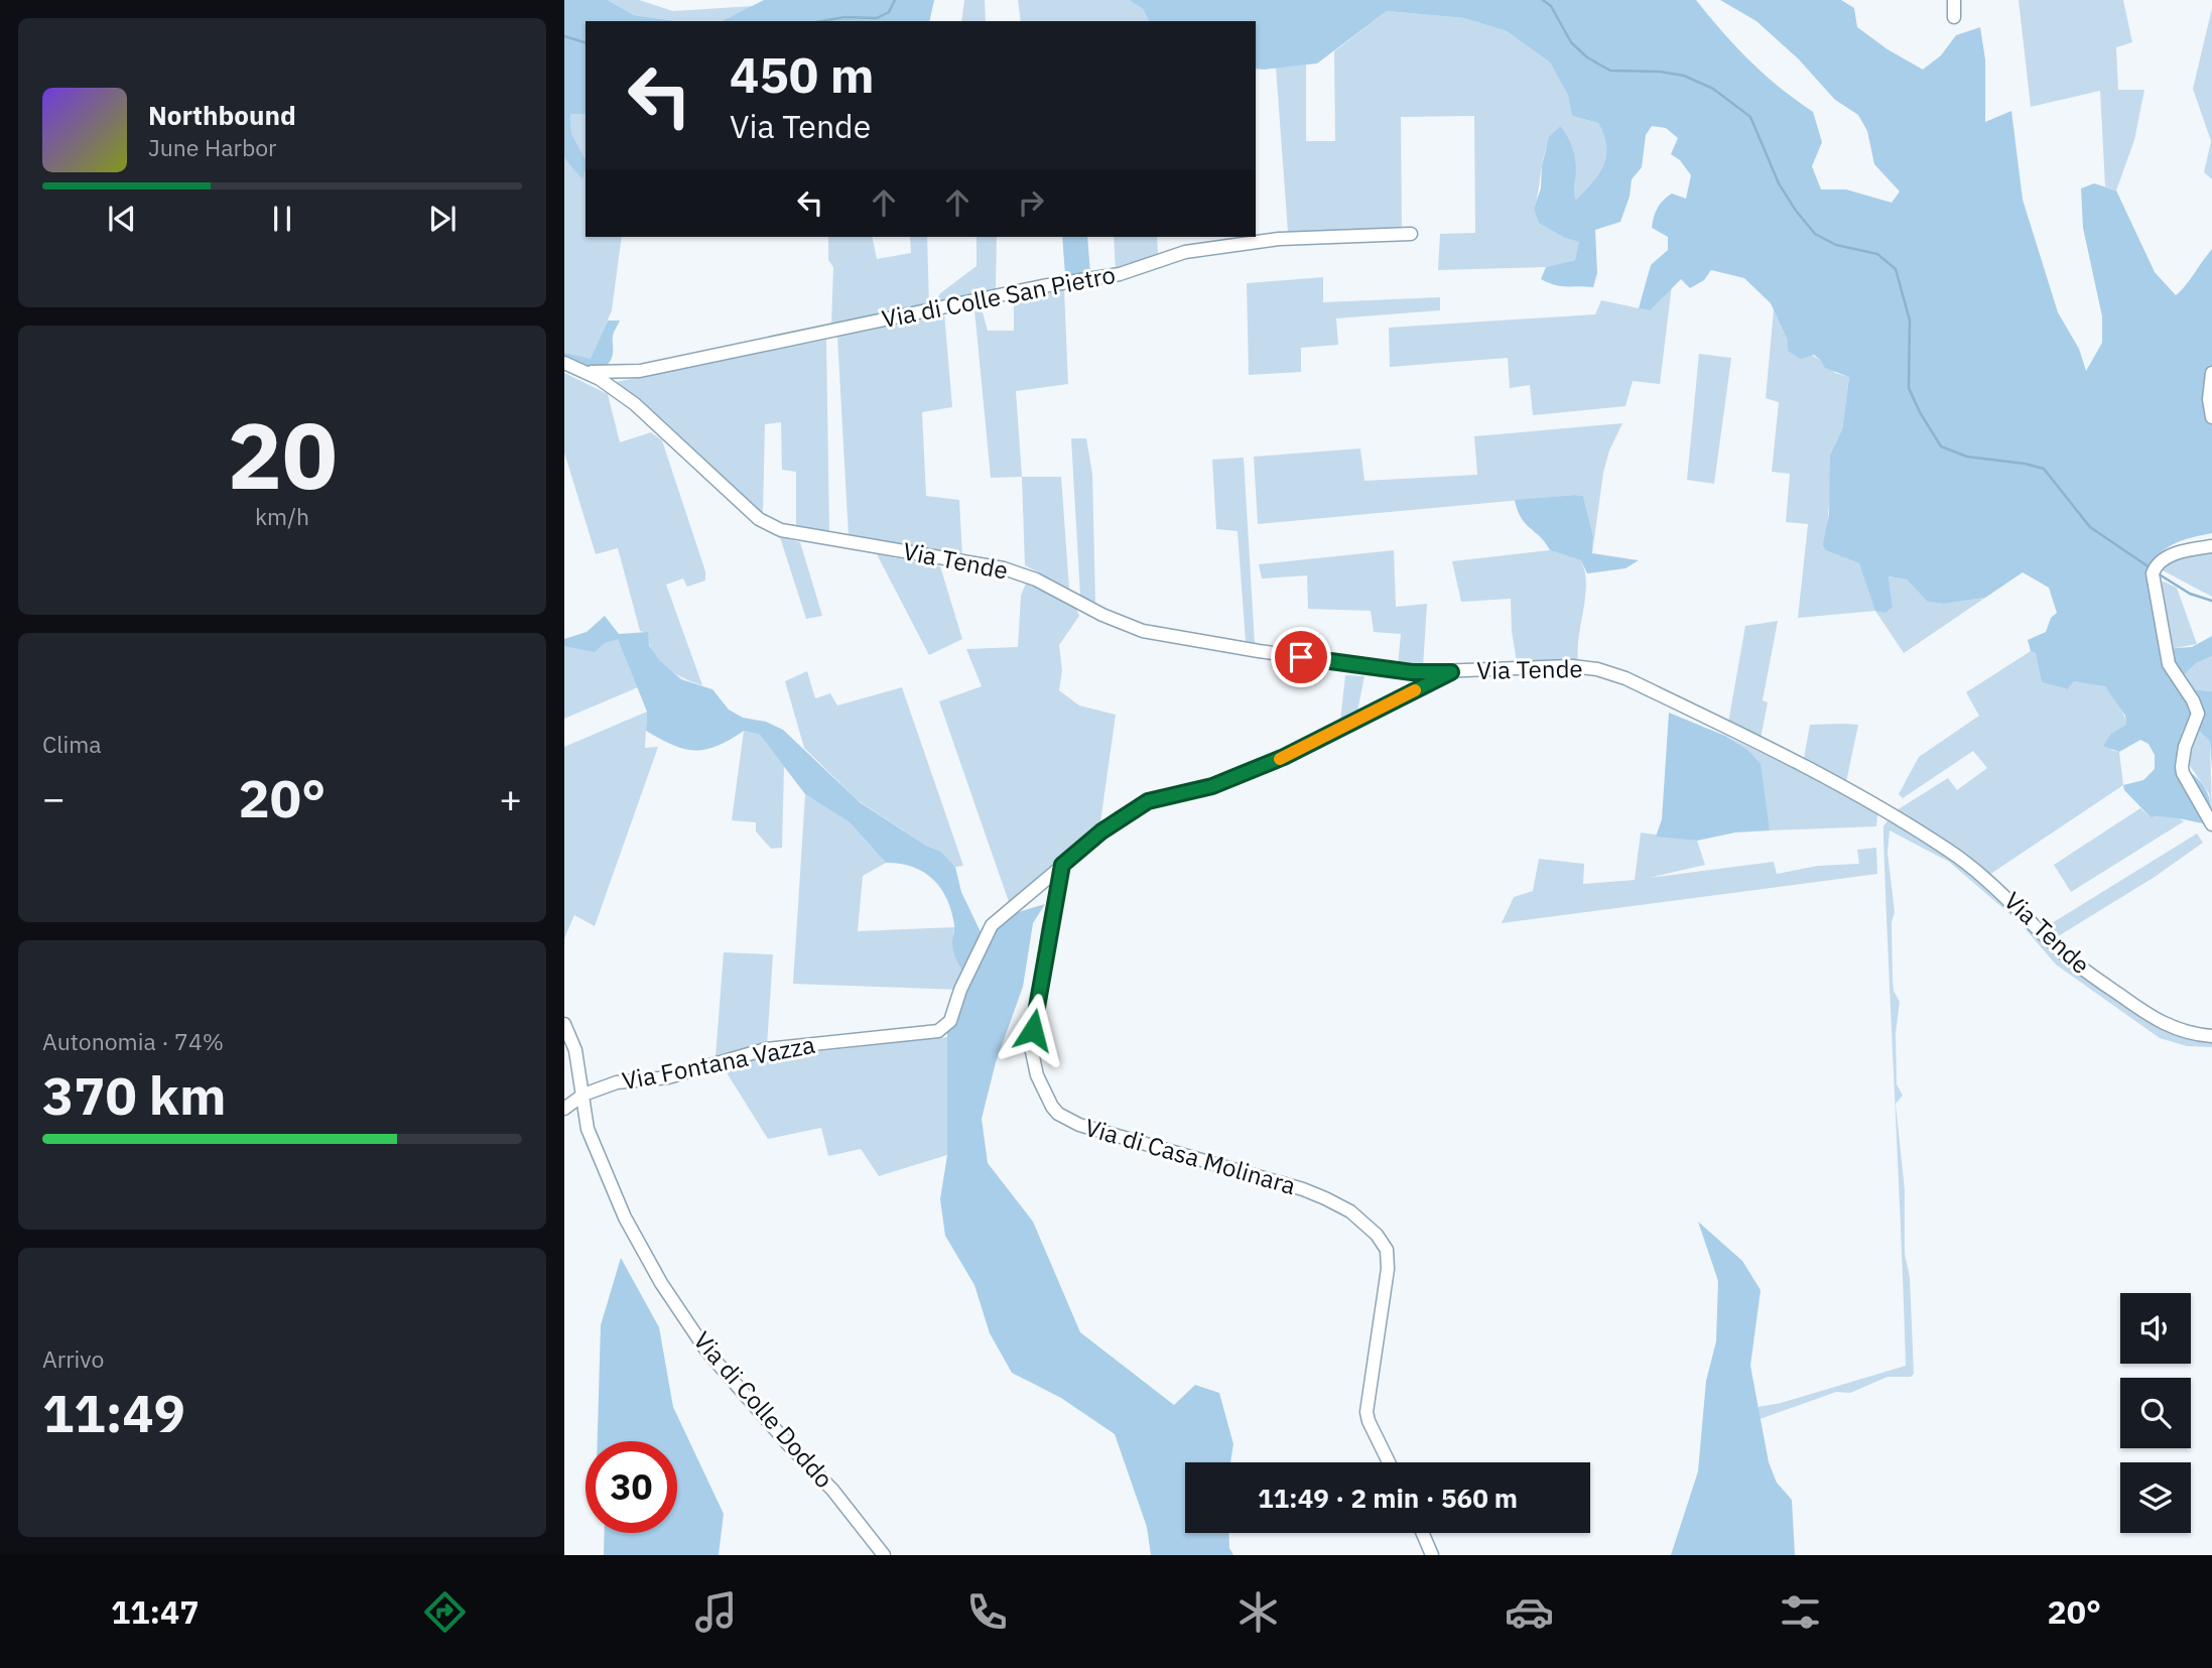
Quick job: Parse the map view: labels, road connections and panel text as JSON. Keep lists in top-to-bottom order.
{
  "streets": {
    "street": [
      "Via di Colle San Pietro",
      "Via Tende",
      "Via Fontana Vazza",
      "Via di Casa Molinara",
      "Via di Colle Doddo"
    ]
  },
  "crossings": [
    ["Via di Colle San Pietro", "Via Tende"],
    ["Via Fontana Vazza", "Via di Casa Molinara"],
    ["Via Fontana Vazza", "Via di Colle Doddo"]
  ],
  "page": {
    "turn": ["450 m", "Via Tende"],
    "song": ["Northbound", "June Harbor"],
    "tile": [
      ["20", "km/h"],
      "Clima",
      ["Autonomia · 74%", "370 km"],
      ["Arrivo", "11:49"]
    ],
    "heat": ["−", "20°", "+"],
    "limit": "30",
    "trip": "11:49 · 2 min · 560 m",
    "tabs": ["11:47", "20°"]
  }
}
